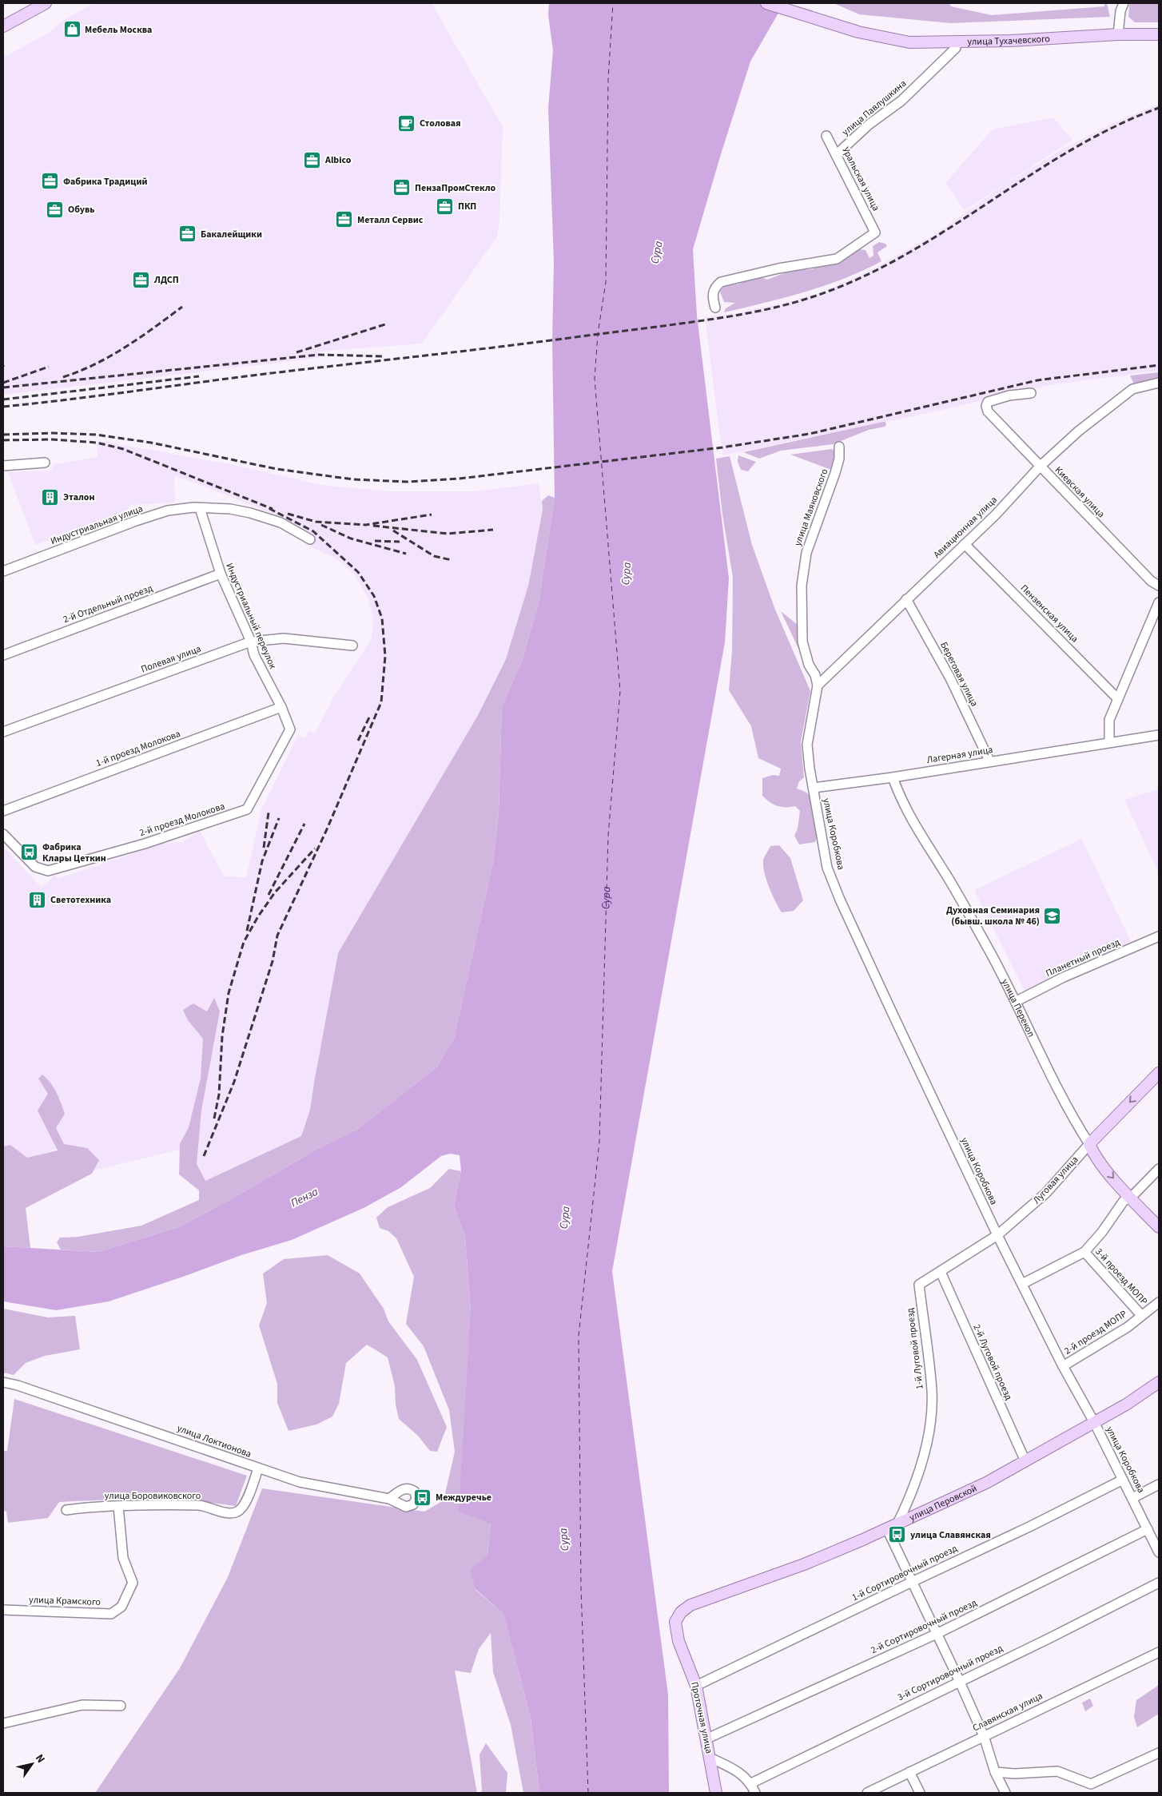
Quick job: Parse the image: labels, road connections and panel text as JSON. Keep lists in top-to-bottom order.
{
  "streets": {
    "main road": [
      "улица Тухачевского",
      "улица Перекоп",
      "Луговая улица",
      "улица Перовской",
      "Проточная улица"
    ],
    "street": [
      "улица Павлушкина",
      "Уральская улица",
      "Киевская улица",
      "улица Маяковского",
      "Индустриальная улица",
      "Авиационная улица",
      "2-й Отдельный проезд",
      "Пензенская улица",
      "Индустриальный переулок",
      "Полевая улица",
      "Береговая улица",
      "1-й проезд Молокова",
      "Лагерная улица",
      "2-й проезд Молокова",
      "улица Коробкова",
      "Планетный проезд",
      "3-й проезд МОПР",
      "2-й проезд МОПР",
      "1-й Луговой проезд",
      "2-й Луговой проезд",
      "улица Локтионова",
      "улица Боровиковского",
      "1-й Сортировочный проезд",
      "улица Крамского",
      "2-й Сортировочный проезд",
      "3-й Сортировочный проезд",
      "Славянская улица"
    ]
  },
  "crossings": [
    ["улица Тухачевского", "улица Павлушкина"],
    ["улица Павлушкина", "Уральская улица"],
    ["Киевская улица", "Авиационная улица"],
    ["улица Маяковского", "Авиационная улица"],
    ["Индустриальная улица", "Индустриальный переулок"],
    ["Авиационная улица", "Пензенская улица"],
    ["Авиационная улица", "Береговая улица"],
    ["2-й Отдельный проезд", "Индустриальный переулок"],
    ["Индустриальный переулок", "Полевая улица"],
    ["Индустриальный переулок", "1-й проезд Молокова"],
    ["Индустриальный переулок", "2-й проезд Молокова"],
    ["Береговая улица", "Лагерная улица"],
    ["Лагерная улица", "улица Коробкова"],
    ["Лагерная улица", "улица Перекоп"],
    ["улица Коробкова", "Луговая улица"],
    ["улица Коробкова", "2-й проезд МОПР"],
    ["улица Коробкова", "улица Перовской"],
    ["улица Коробкова", "1-й Сортировочный проезд"],
    ["улица Коробкова", "2-й Сортировочный проезд"],
    ["Планетный проезд", "улица Перекоп"],
    ["улица Перекоп", "Луговая улица"],
    ["Луговая улица", "1-й Луговой проезд"],
    ["Луговая улица", "2-й Луговой проезд"],
    ["3-й проезд МОПР", "2-й проезд МОПР"],
    ["1-й Луговой проезд", "улица Перовской"],
    ["2-й Луговой проезд", "улица Перовской"],
    ["улица Локтионова", "улица Боровиковского"],
    ["улица Боровиковского", "улица Крамского"],
    ["улица Перовской", "Проточная улица"],
    ["1-й Сортировочный проезд", "Проточная улица"],
    ["2-й Сортировочный проезд", "Проточная улица"]
  ],
  "water": ["Сура", "Пенза"],
  "places": {
    "shop": ["Мебель Москва"],
    "cafe": ["Столовая"],
    "office": [
      "Albico",
      "Фабрика Традиций",
      "ПензаПромСтекло",
      "ПКП",
      "Обувь",
      "Металл Сервис",
      "Бакалейщики",
      "ЛДСП"
    ],
    "building": ["Эталон", "Светотехника"],
    "bus stop": ["Фабрика Клары Цеткин", "Междуречье", "улица Славянская"],
    "school or university": ["Духовная Семинария (бывш. школа № 46)"]
  },
  "north": "top right"
}
